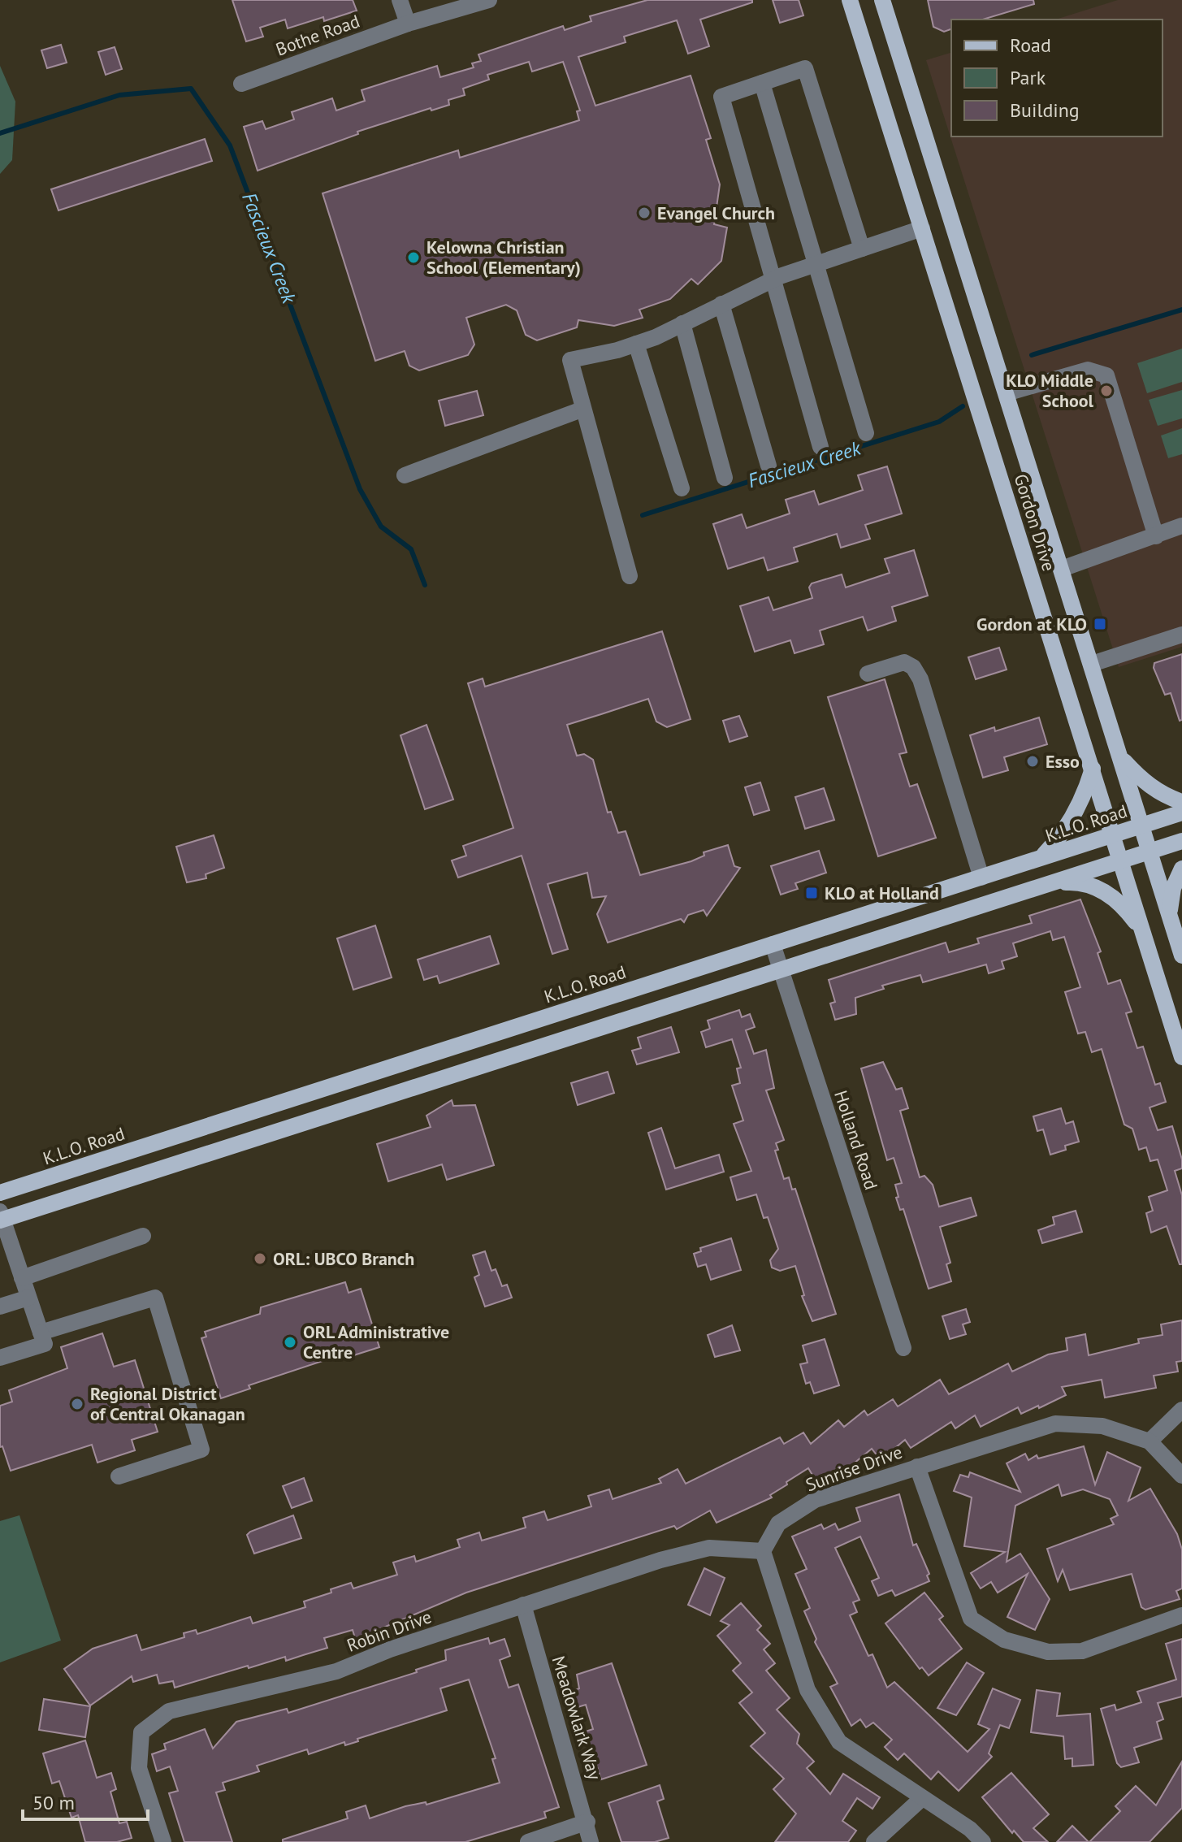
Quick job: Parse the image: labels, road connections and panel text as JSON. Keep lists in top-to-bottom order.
{
  "streets": {
    "main road": ["Gordon Drive", "K.L.O. Road"],
    "street": [
      "Bothe Road",
      "Holland Road",
      "Sunrise Drive",
      "Robin Drive",
      "Meadowlark Way"
    ]
  },
  "crossings": [
    ["Gordon Drive", "K.L.O. Road"],
    ["K.L.O. Road", "Holland Road"],
    ["Sunrise Drive", "Robin Drive"],
    ["Robin Drive", "Meadowlark Way"]
  ],
  "water": ["Fascieux Creek"],
  "places": {
    "other": [
      "Evangel Church",
      "Kelowna Christian School (Elementary)",
      "KLO Middle School",
      "Esso",
      "ORL: UBCO Branch",
      "ORL Administrative Centre",
      "Regional District of Central Okanagan"
    ],
    "transit": ["Gordon at KLO", "KLO at Holland"]
  },
  "legend": ["Road", "Park", "Building"],
  "scale_bar": "50 m"
}
